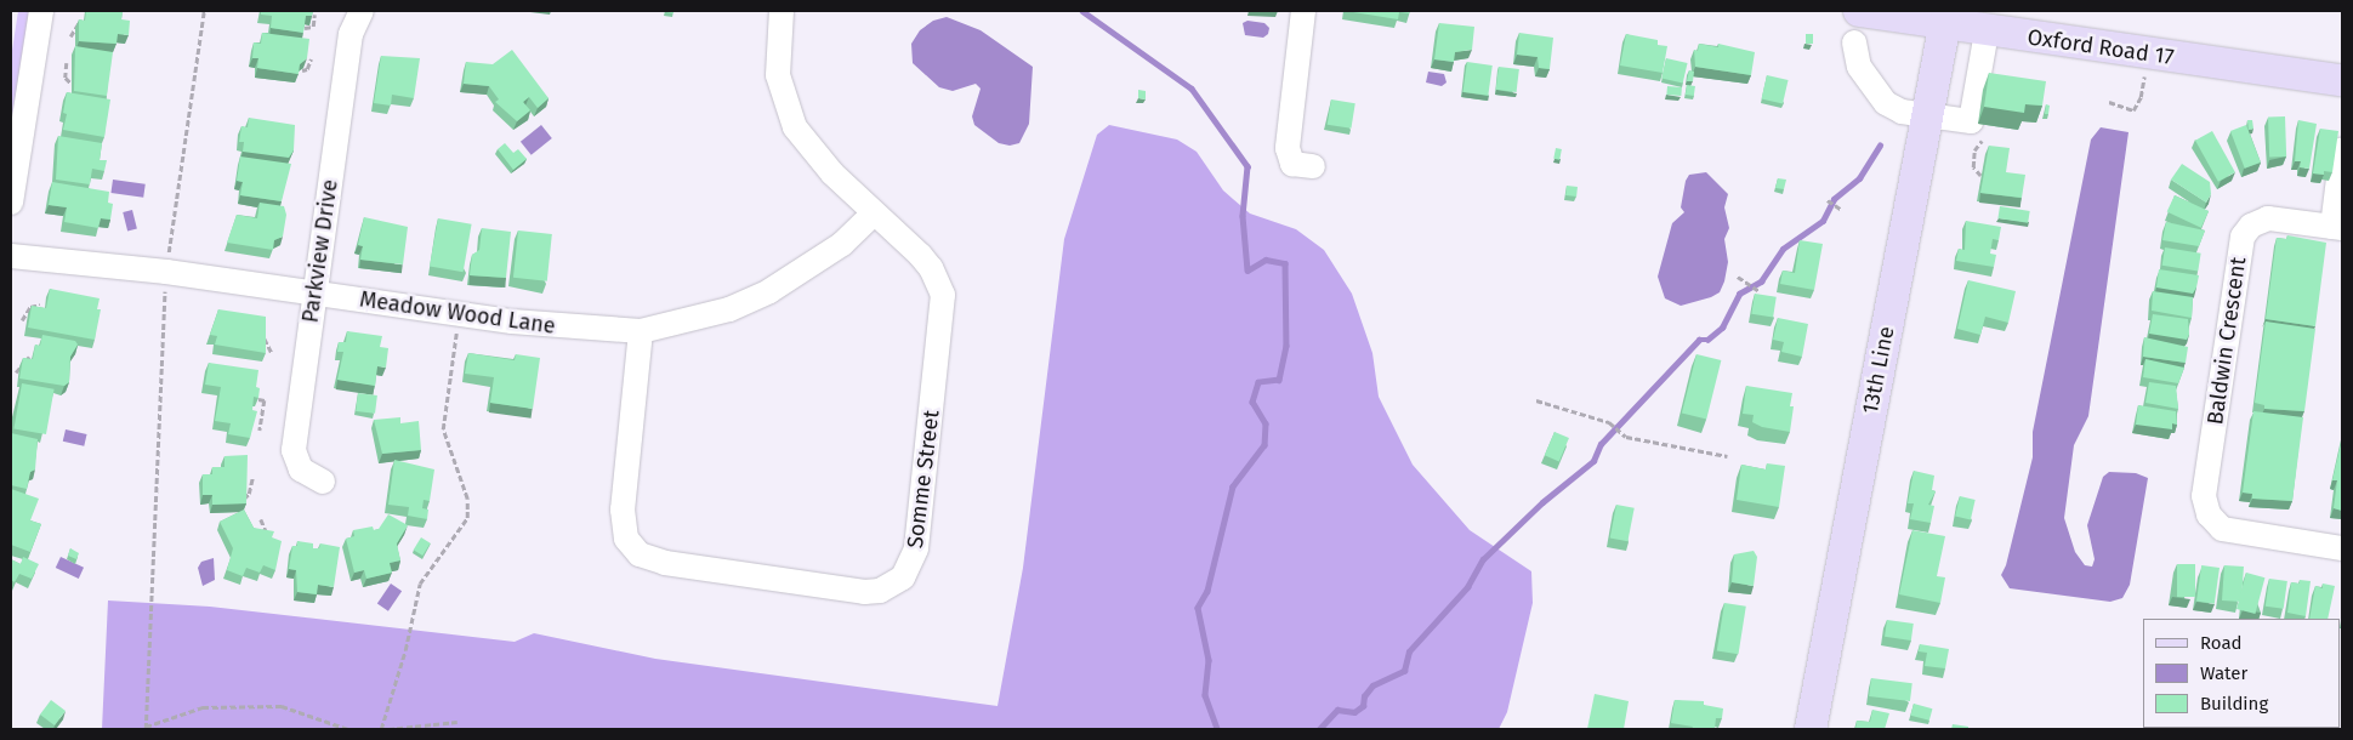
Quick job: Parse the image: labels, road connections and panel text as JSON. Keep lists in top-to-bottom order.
{
  "streets": {
    "main road": ["Oxford Road 17", "13th Line"],
    "street": [
      "Parkview Drive",
      "Meadow Wood Lane",
      "Baldwin Crescent",
      "Somme Street"
    ]
  },
  "crossings": [
    ["Oxford Road 17", "13th Line"],
    ["Parkview Drive", "Meadow Wood Lane"],
    ["Meadow Wood Lane", "Somme Street"]
  ],
  "legend": ["Road", "Water", "Building"]
}
